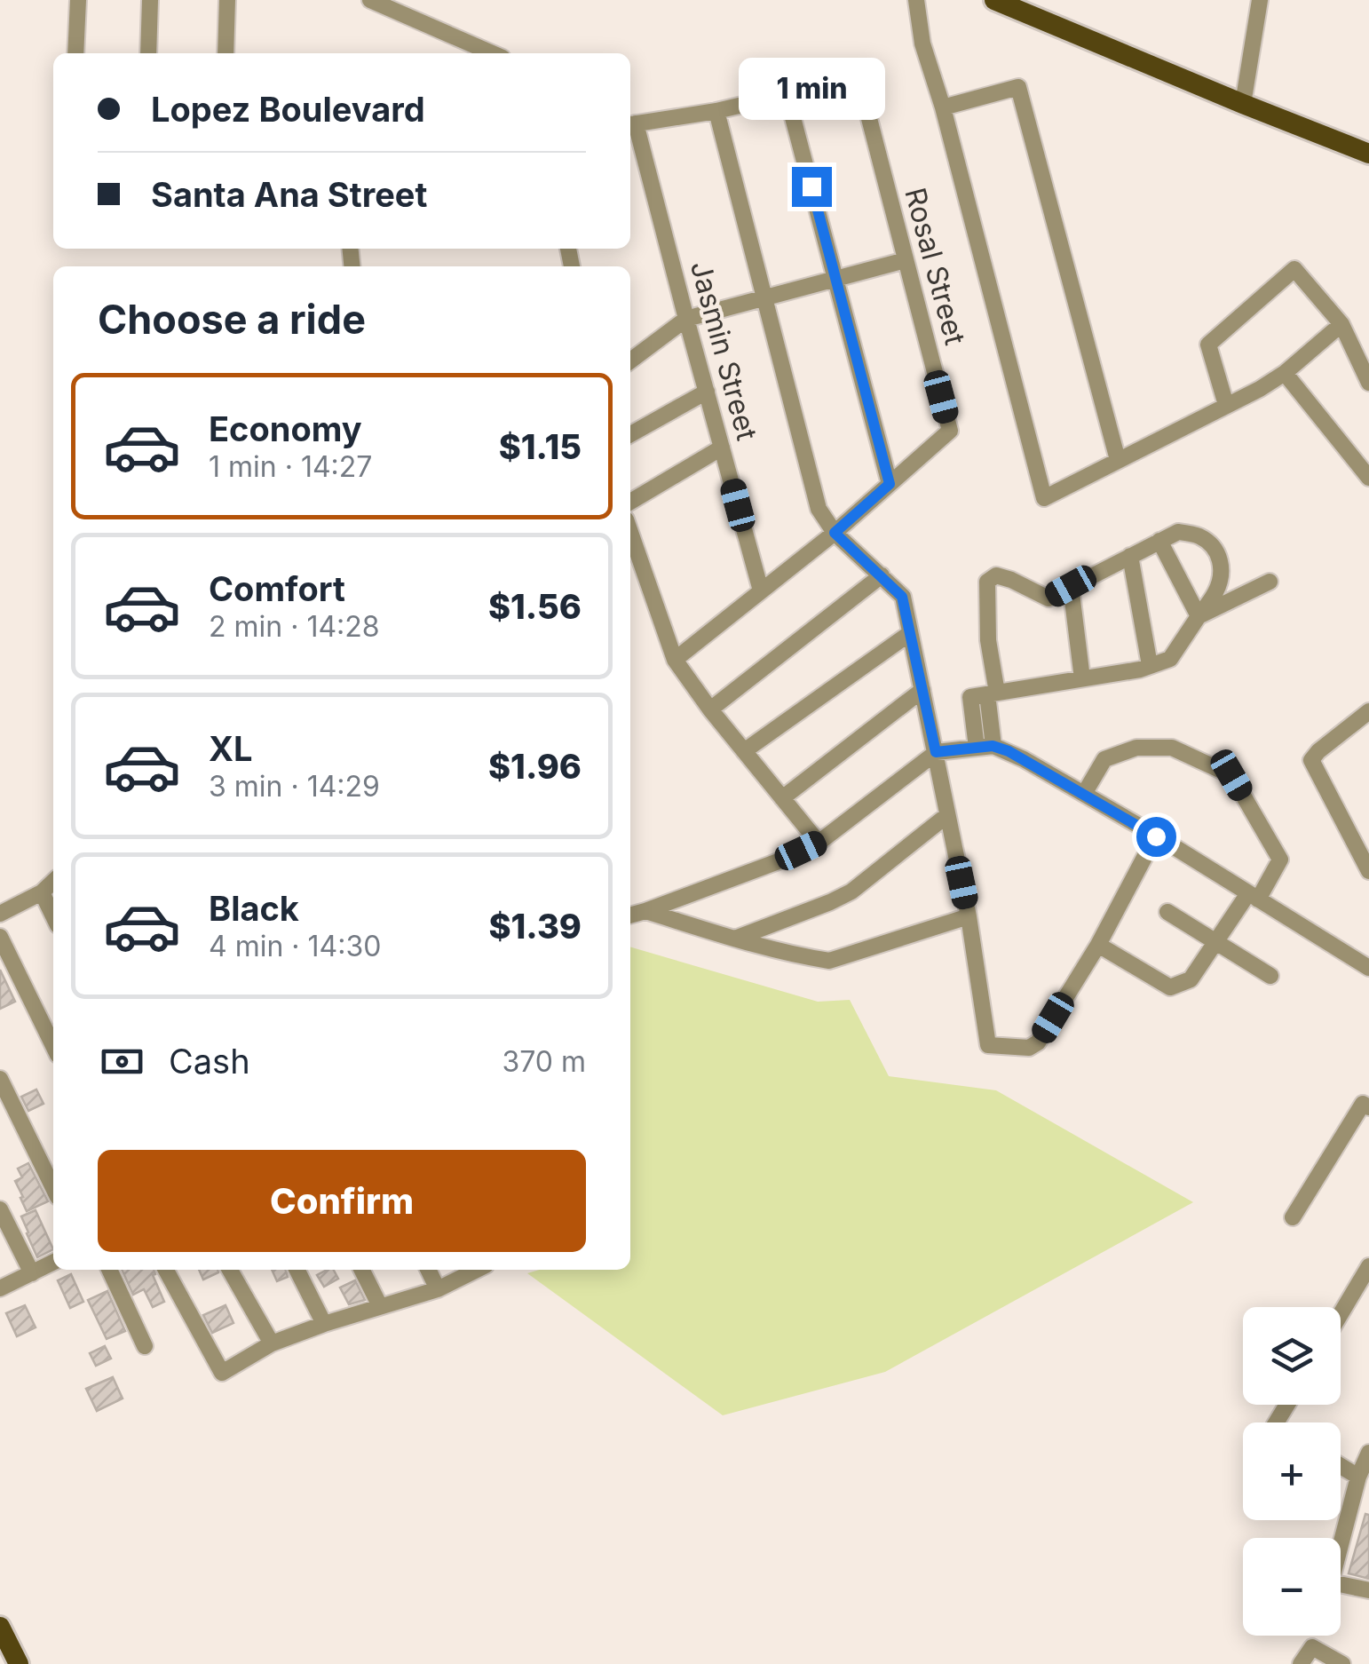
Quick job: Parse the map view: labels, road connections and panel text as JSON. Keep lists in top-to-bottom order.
{
  "streets": {
    "street": ["Rosal Street", "Jasmin Street"]
  },
  "crossings": [
    ["Rosal Street", "Jasmin Street"]
  ],
  "page": {
    "banner": ["Lopez Boulevard", "Santa Ana Street"],
    "bubble": "1 min",
    "heading": "Choose a ride",
    "list": [
      {
        "name": "Economy",
        "note": "1 min · 14:27",
        "value": "$1.15"
      },
      {
        "name": "Comfort",
        "note": "2 min · 14:28",
        "value": "$1.56"
      },
      {
        "name": "XL",
        "note": "3 min · 14:29",
        "value": "$1.96"
      },
      {
        "name": "Black",
        "note": "4 min · 14:30",
        "value": "$1.39"
      }
    ],
    "pay": ["Cash", "370 m"],
    "buttons": "Confirm",
    "map_buttons": ["+", "−"]
  }
}
